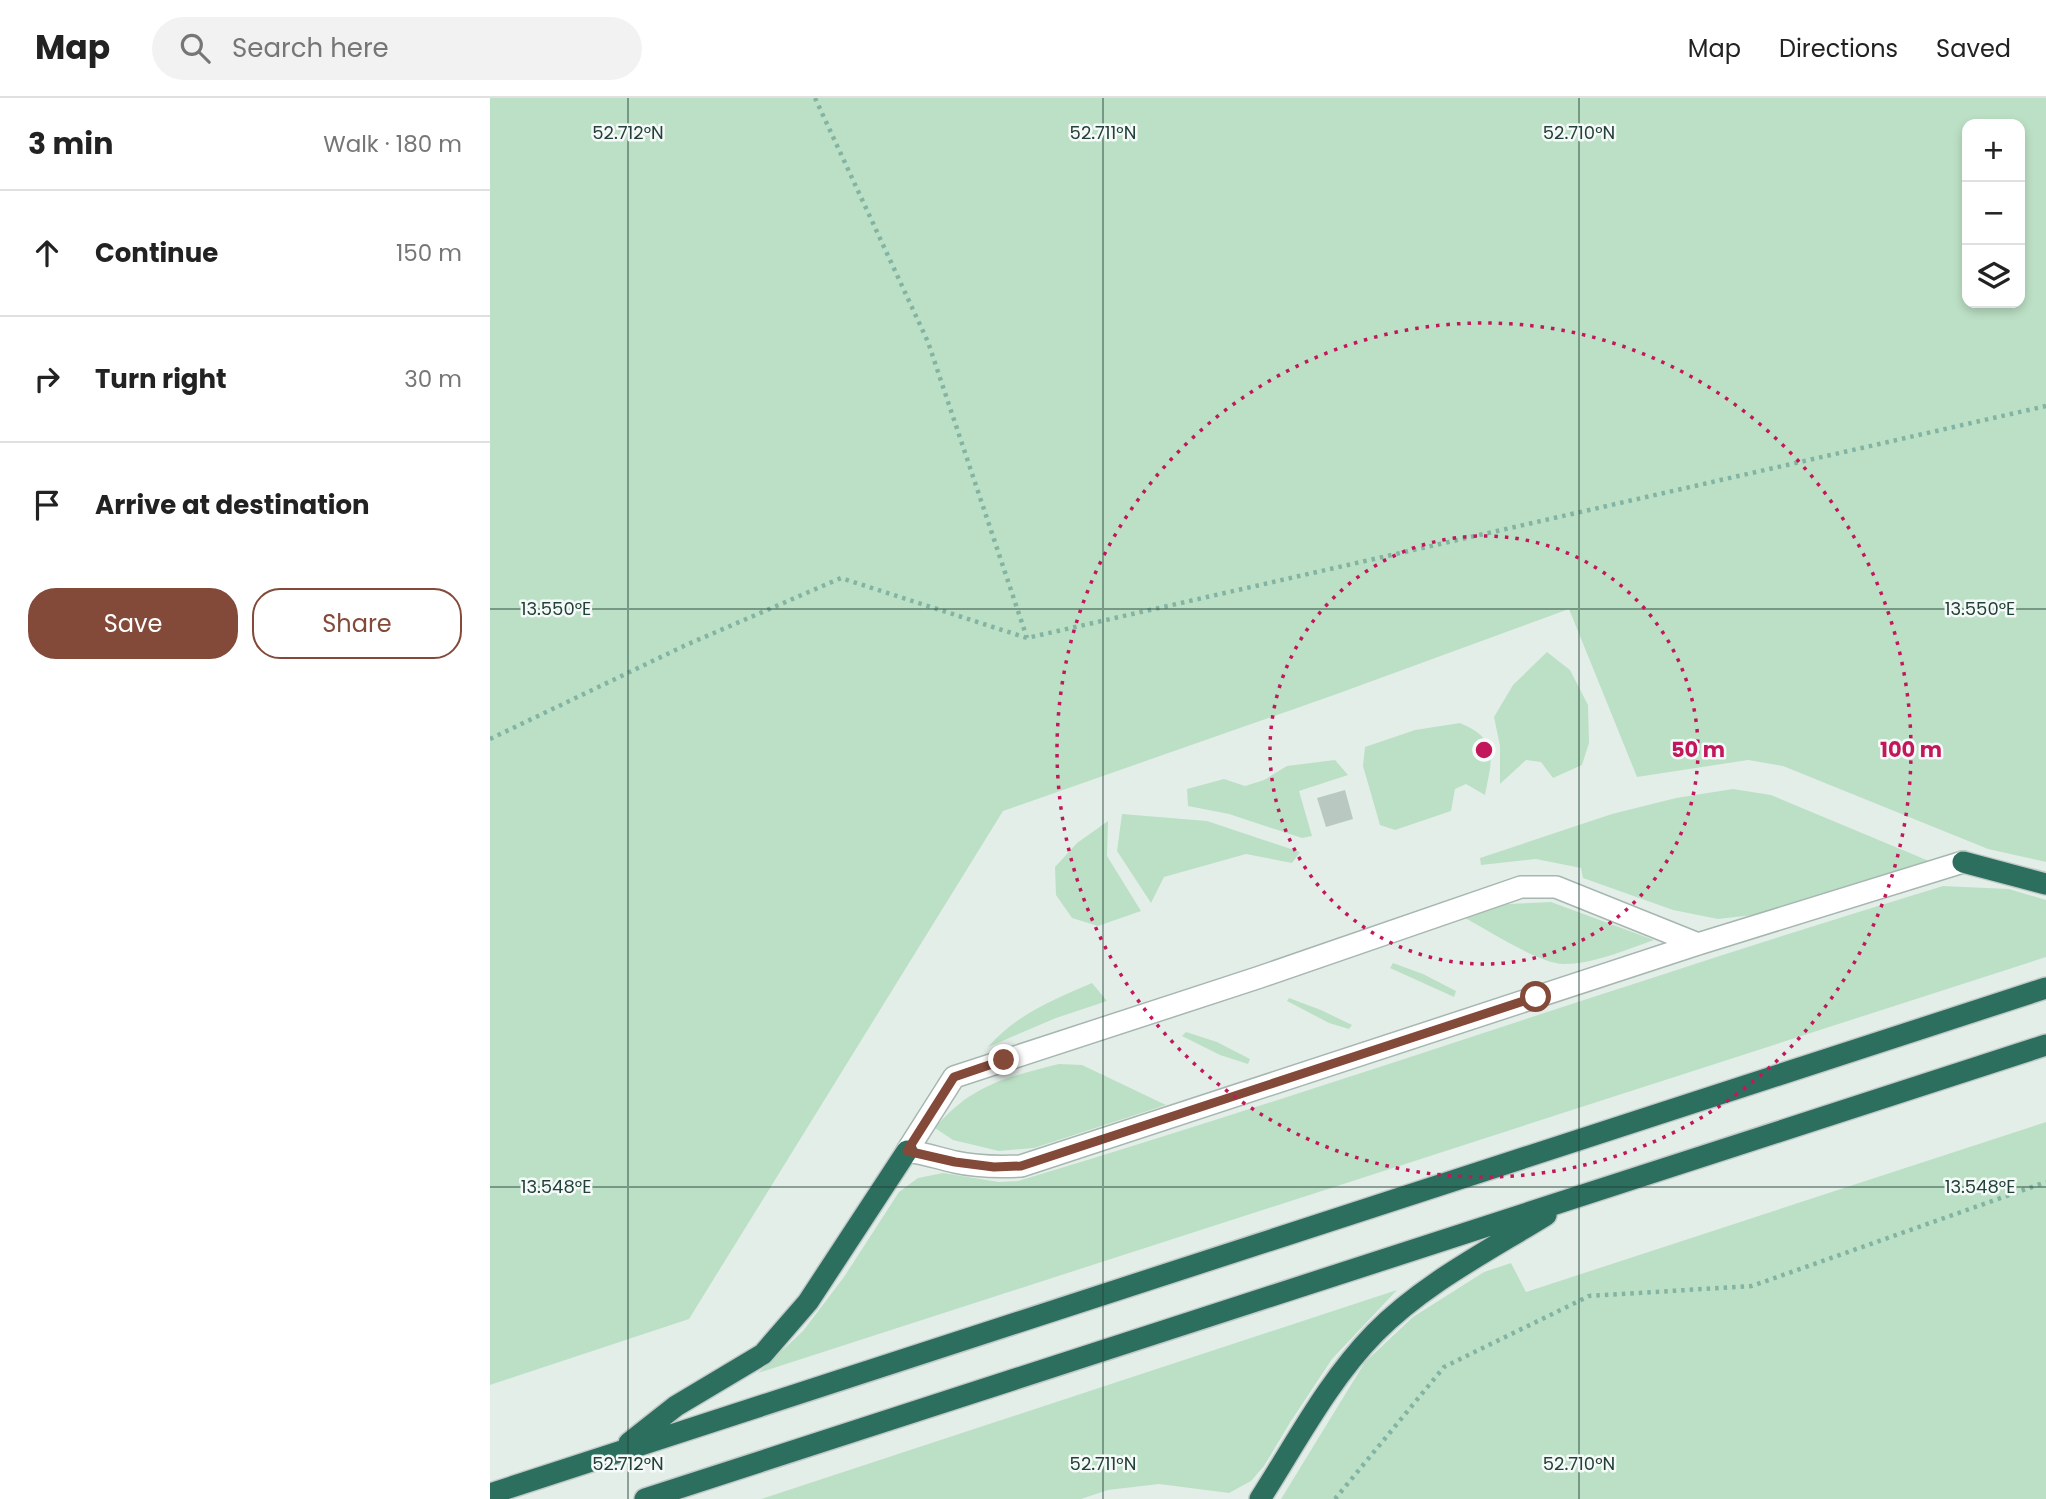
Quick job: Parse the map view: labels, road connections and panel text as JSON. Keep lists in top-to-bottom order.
{
  "page": {
    "header": "Map",
    "search": "Search here",
    "nav": ["Map", "Directions", "Saved"],
    "heading": ["3 min", "Walk · 180 m"],
    "map_buttons": ["+", "−"],
    "list": [
      ["Continue", "150 m"],
      ["Turn right", "30 m"],
      "Arrive at destination"
    ],
    "buttons": ["Save", "Share"]
  },
  "coordinates": [
    "52.712°N",
    "52.711°N",
    "52.710°N",
    "13.550°E",
    "13.548°E"
  ],
  "rings": ["50 m", "100 m"]
}
